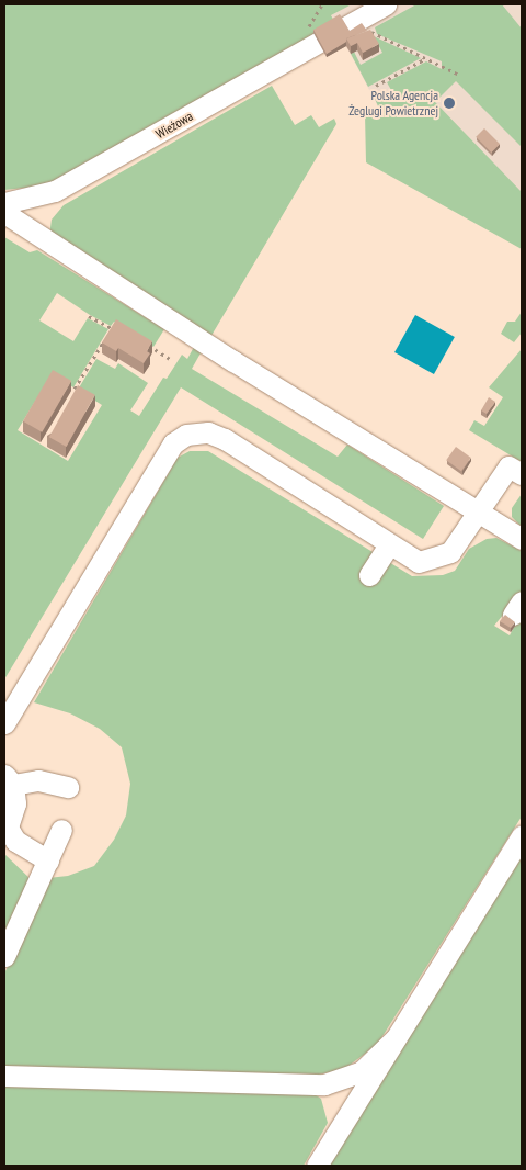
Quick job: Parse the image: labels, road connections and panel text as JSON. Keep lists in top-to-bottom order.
{
  "streets": {
    "lane": ["Wieżowa"]
  },
  "places": ["Polska Agencja Żeglugi Powietrznej"]
}
